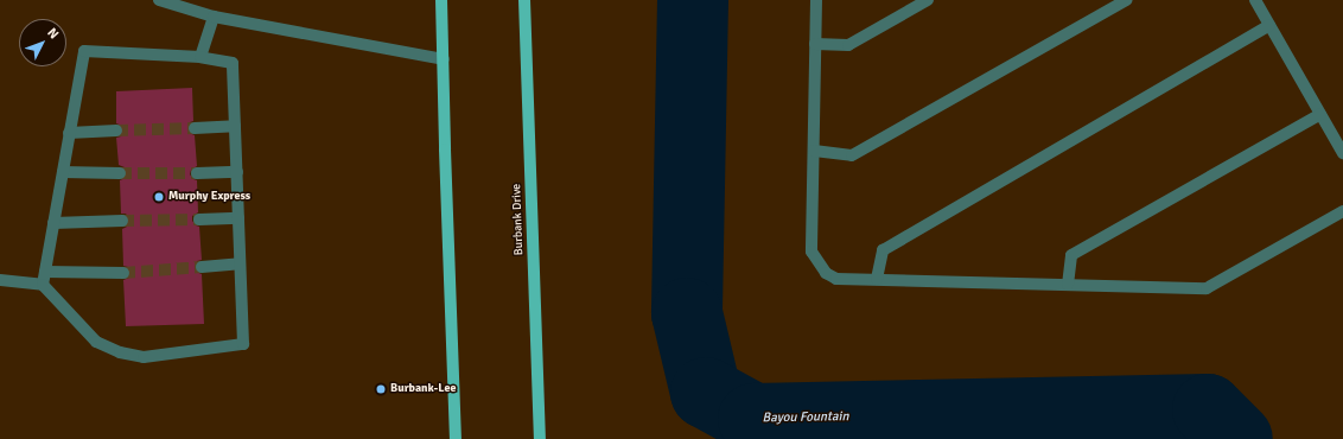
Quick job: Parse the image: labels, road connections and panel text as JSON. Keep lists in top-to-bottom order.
{
  "streets": {
    "main road": ["Burbank Drive"]
  },
  "water": ["Bayou Fountain"],
  "places": ["Murphy Express", "Burbank-Lee"],
  "north": "top right"
}
